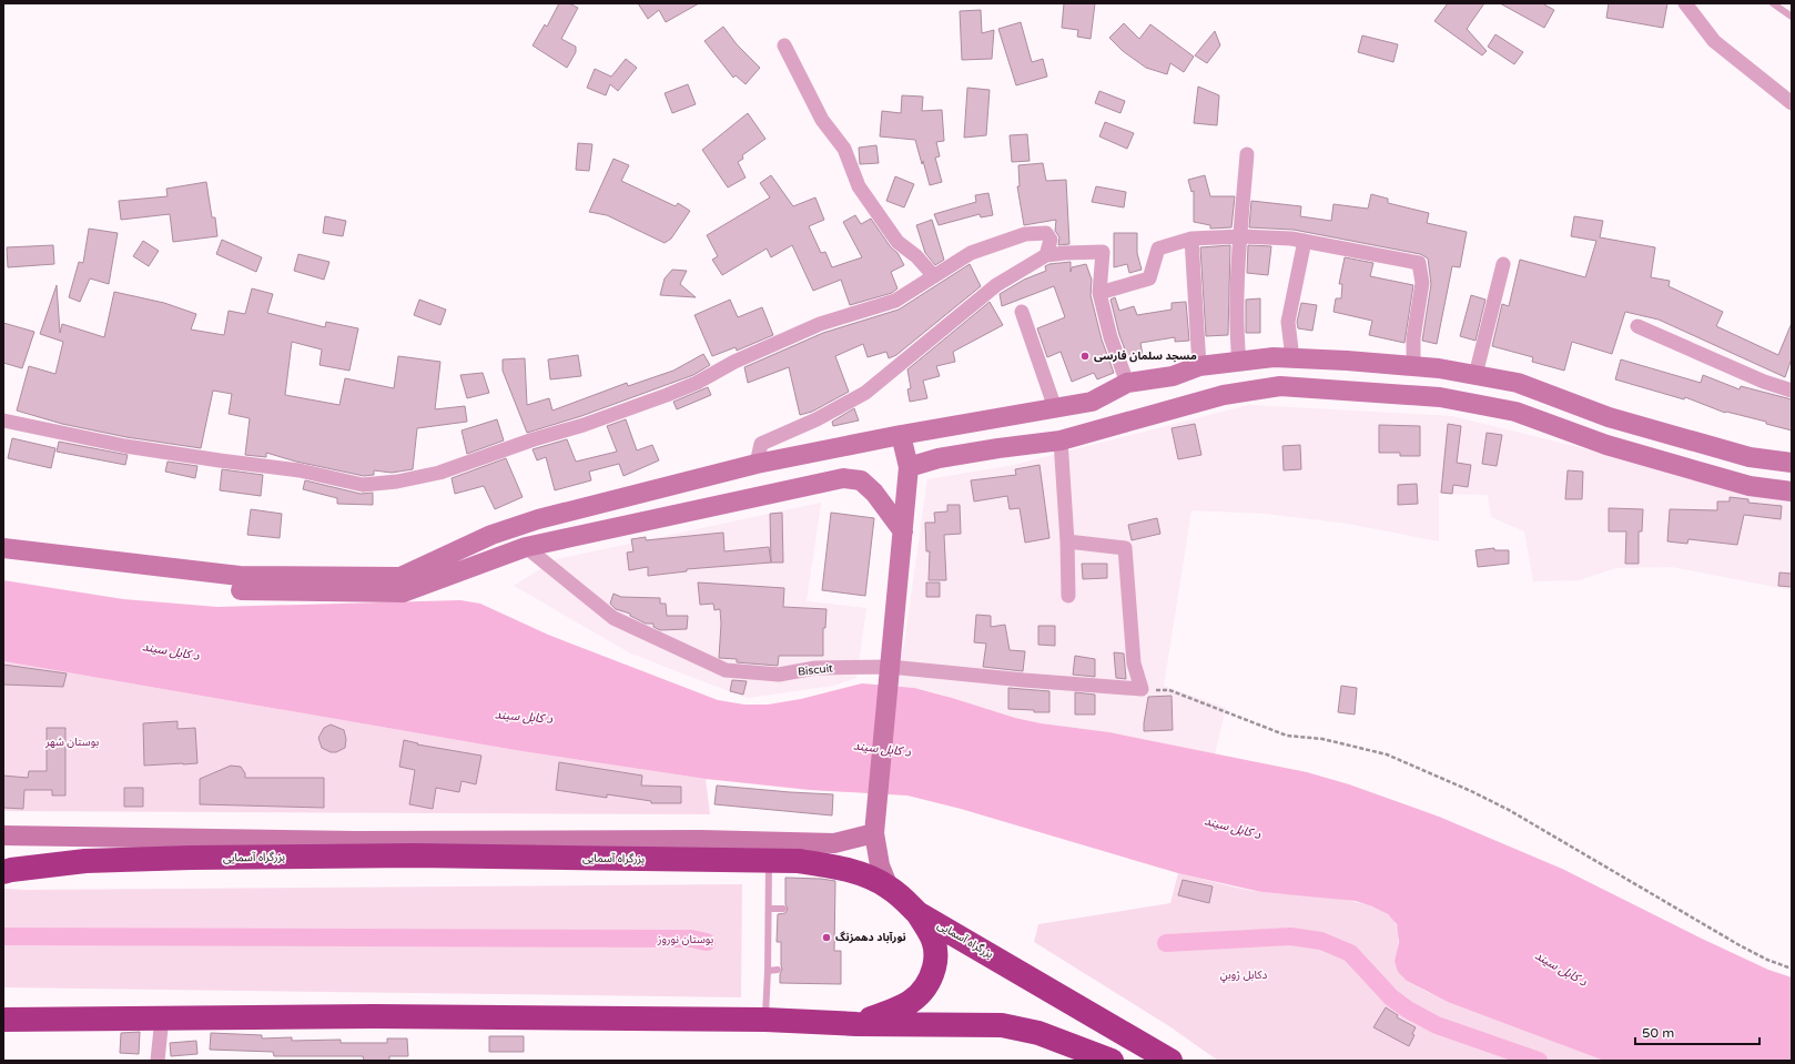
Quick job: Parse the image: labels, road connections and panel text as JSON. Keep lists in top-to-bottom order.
{
  "streets": {
    "highway": ["بزرگراه آسمایی"],
    "street": ["Biscuit"]
  },
  "water": ["د کابل سيند"],
  "parks": ["بوستان شهر", "بوستان نوروز", "دکابل ژوبڼ"],
  "places": ["مسجد سلمان فارسی", "نورآباد دهمزنگ"],
  "scale_bar": "50 m"
}
